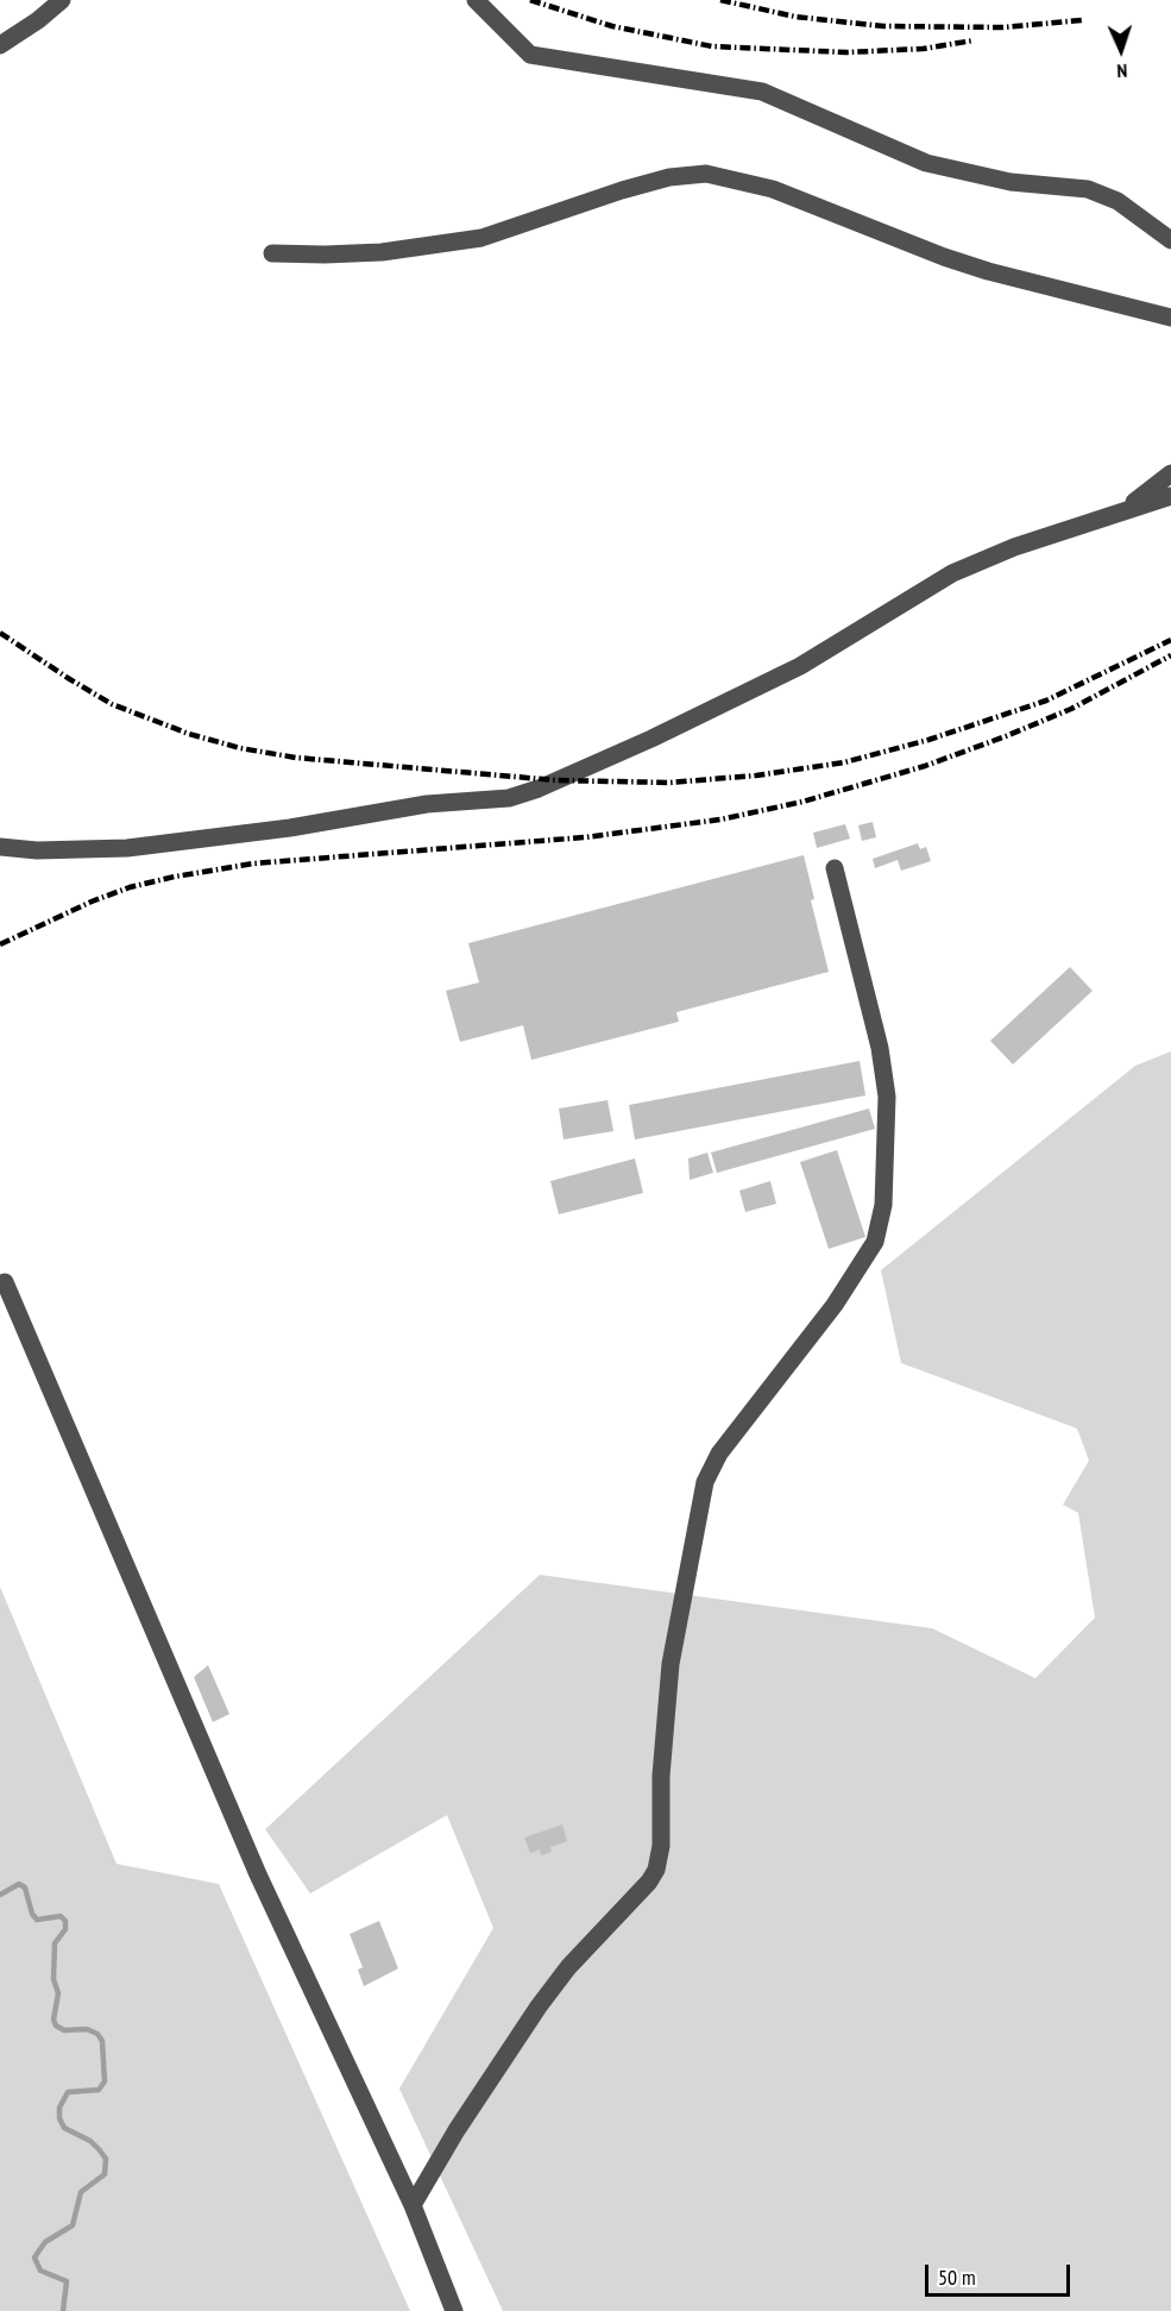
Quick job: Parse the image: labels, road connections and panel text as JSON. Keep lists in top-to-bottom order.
{
  "scale_bar": "50 m",
  "north": "bottom"
}
